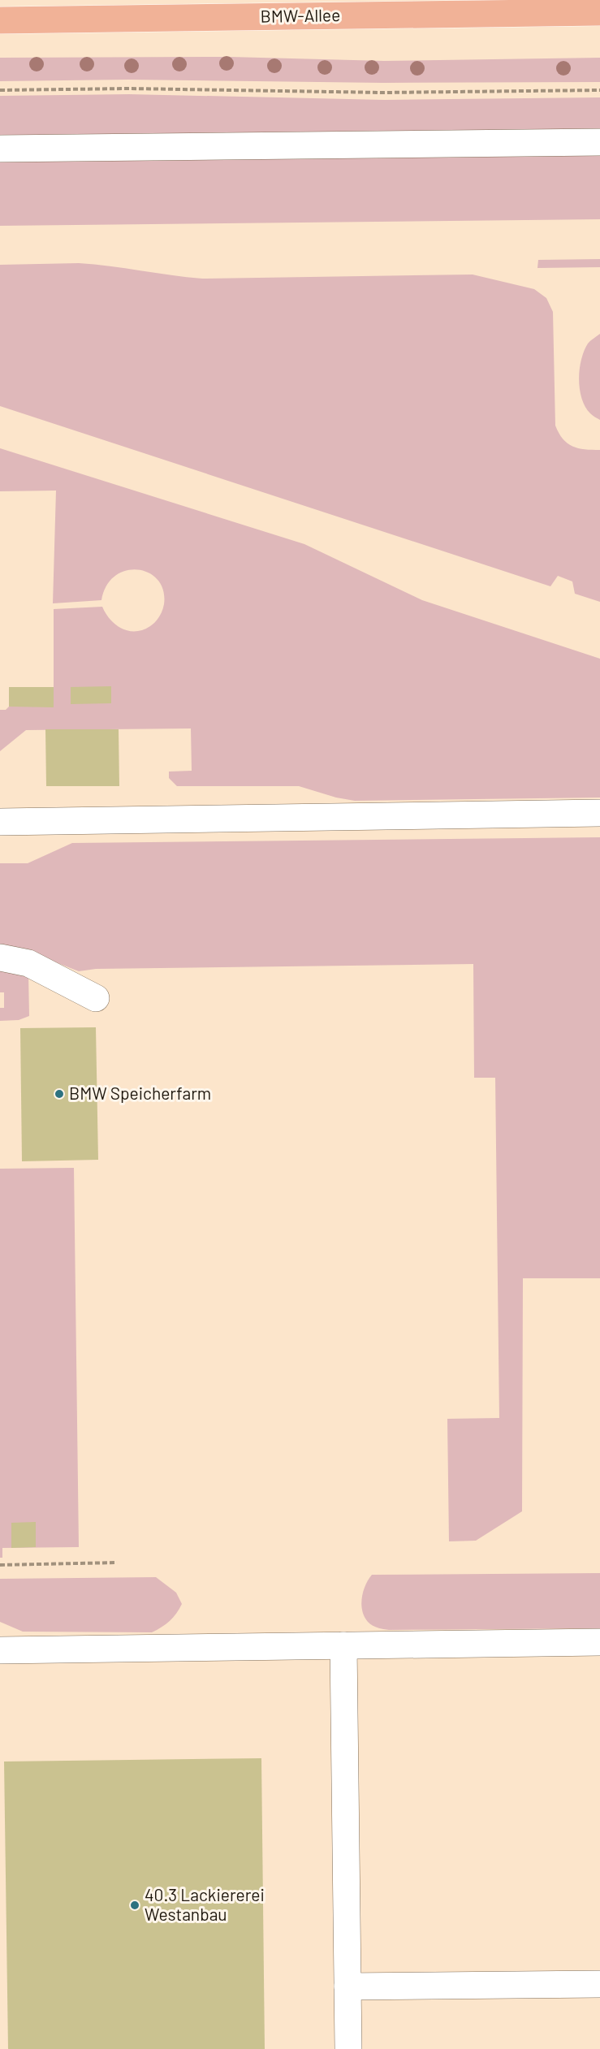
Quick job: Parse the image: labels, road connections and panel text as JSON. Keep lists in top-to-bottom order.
{
  "streets": {
    "main road": ["BMW-Allee"]
  },
  "places": ["BMW Speicherfarm", "40.3 Lackiererei Westanbau"]
}
